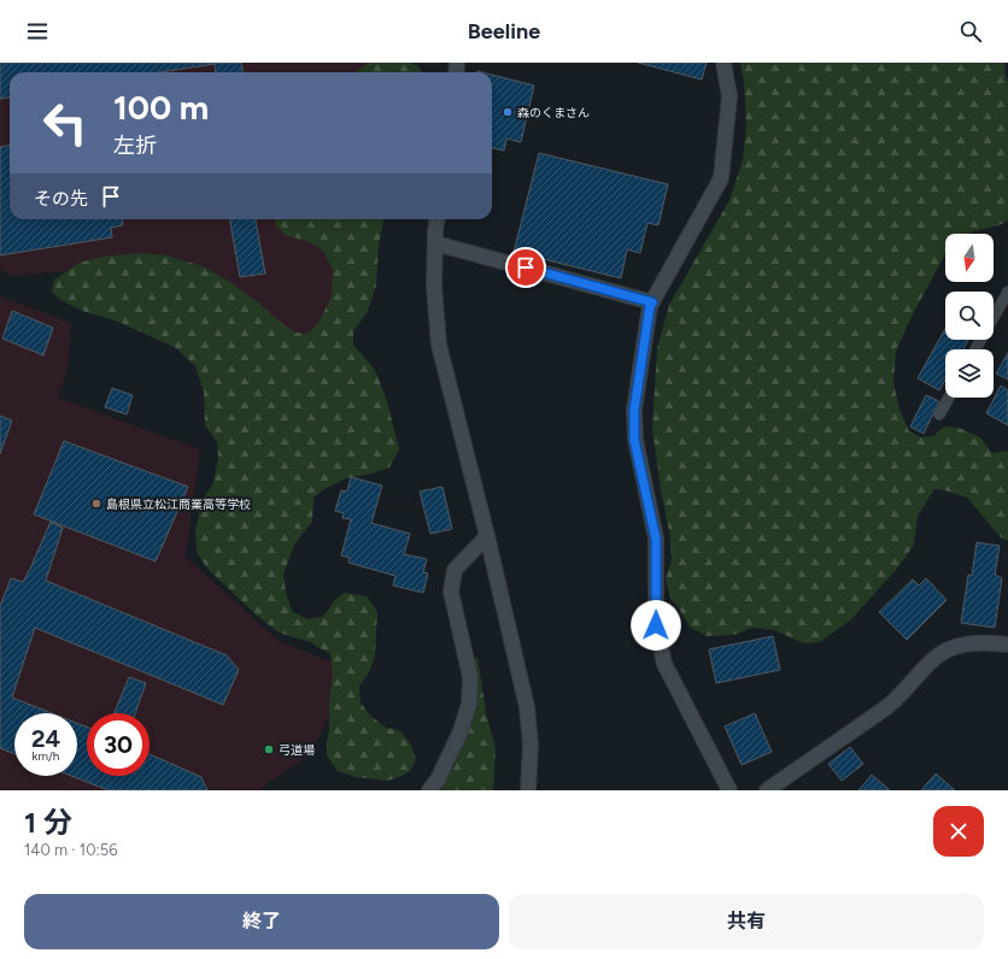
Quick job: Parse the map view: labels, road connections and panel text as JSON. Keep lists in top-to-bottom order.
{
  "places": ["森のくまさん", "島根県立松江商業高等学校", "弓道場"],
  "north": "bottom",
  "page": {
    "header": "Beeline",
    "turn": ["100 m", "左折"],
    "then": "その先",
    "speed": "24 km/h",
    "limit": "30",
    "heading": ["1 分", "140 m · 10:56"],
    "buttons": ["終了", "共有"]
  }
}
